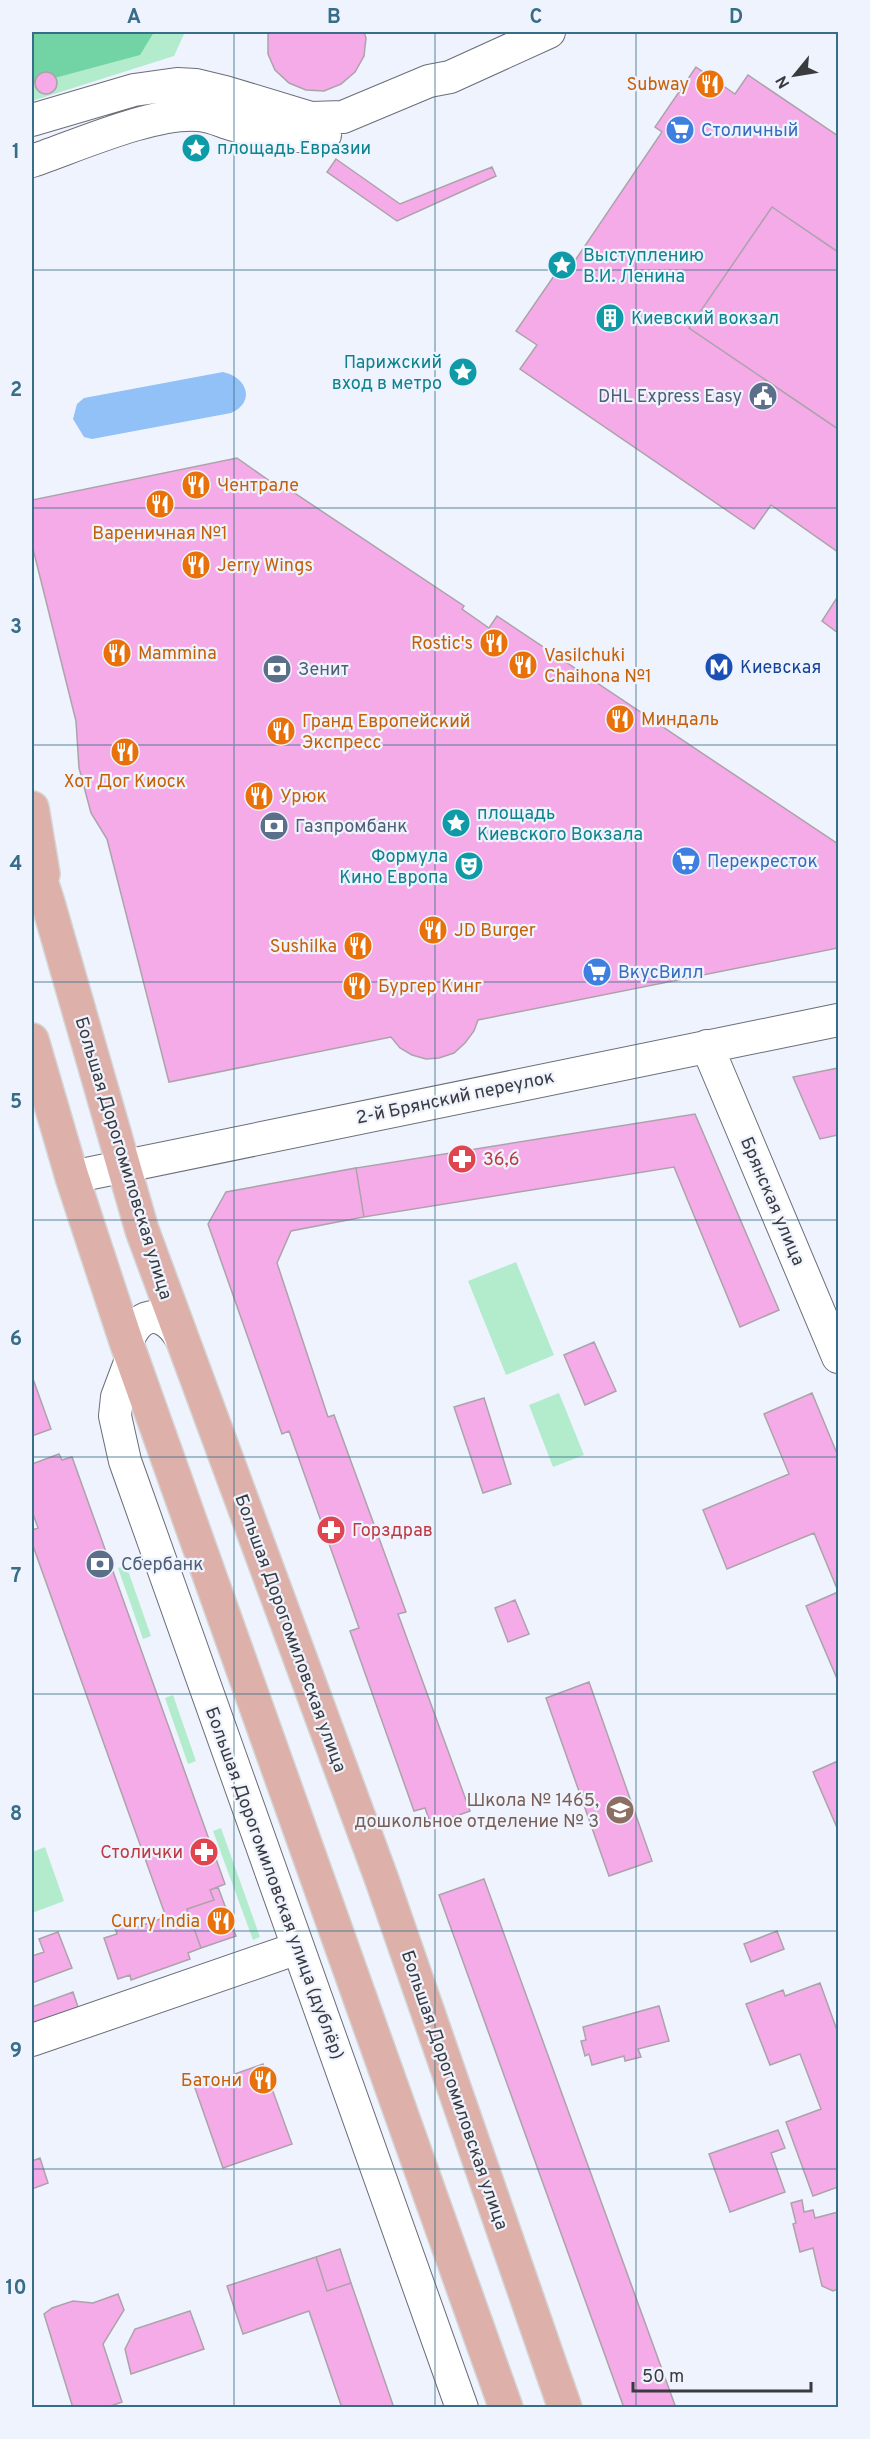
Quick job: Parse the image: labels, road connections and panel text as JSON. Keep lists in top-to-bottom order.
{
  "streets": {
    "main road": ["Большая Дорогомиловская улица"],
    "street": ["2-й Брянский переулок", "Брянская улица", "Большая Дорогомиловская улица (дублёр)"]
  },
  "crossings": [
    ["2-й Брянский переулок", "Большая Дорогомиловская улица"],
    ["2-й Брянский переулок", "Брянская улица"],
    ["Большая Дорогомиловская улица", "Большая Дорогомиловская улица (дублёр)"]
  ],
  "places": {
    "restaurant": [
      "Subway",
      "Чентрале",
      "Вареничная №1",
      "Jerry Wings",
      "Rostic's",
      "Mammina",
      "Vasilchuki Chaihona №1",
      "Миндаль",
      "Гранд Европейский Экспресс",
      "Хот Дог Киоск",
      "Урюк",
      "JD Burger",
      "Sushilka",
      "Бургер Кинг",
      "Curry India",
      "Батони"
    ],
    "supermarket": ["Столичный", "Перекресток", "ВкусВилл"],
    "place": [
      "площадь Евразии",
      "Выступлению В.И. Ленина",
      "Парижский вход в метро",
      "площадь Киевского Вокзала"
    ],
    "building": ["Киевский вокзал"],
    "public building": ["DHL Express Easy"],
    "metro station": ["Киевская"],
    "bank": ["Зенит", "Газпромбанк", "Сбербанк"],
    "theatre": ["Формула Кино Европа"],
    "pharmacy": ["36,6", "Горздрав", "Столички"],
    "school or university": ["Школа № 1465, дошкольное отделение № 3"]
  },
  "scale_bar": "50 m",
  "north": "bottom left",
  "grid": {
    "columns": [
      "A",
      "B",
      "C",
      "D"
    ],
    "rows": [
      "1",
      "2",
      "3",
      "4",
      "5",
      "6",
      "7",
      "8",
      "9",
      "10"
    ]
  }
}
